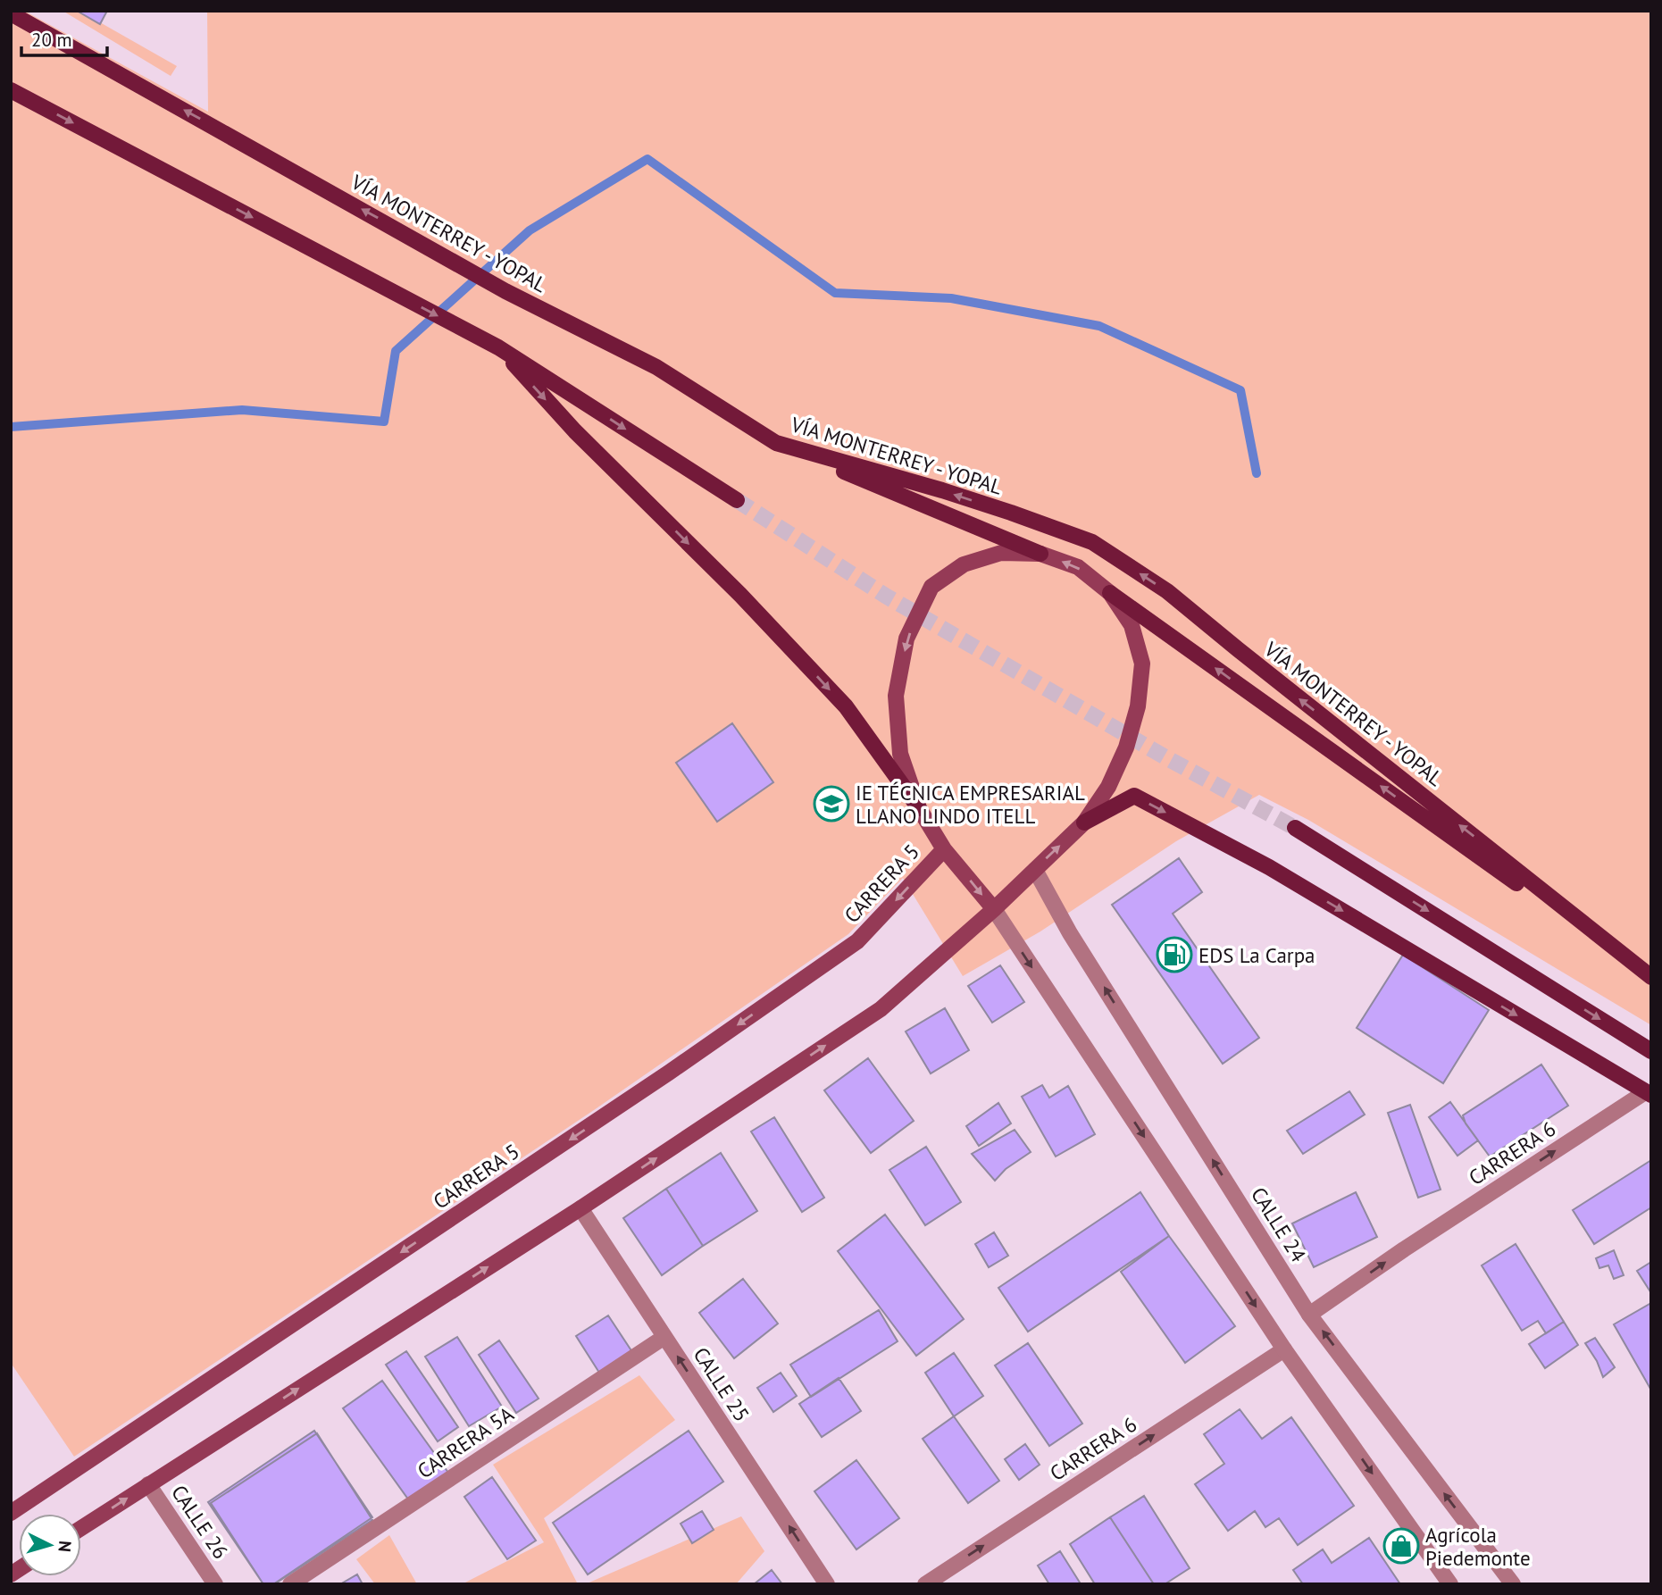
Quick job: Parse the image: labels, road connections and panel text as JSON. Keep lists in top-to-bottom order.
{
  "streets": {
    "main road": ["VÍA MONTERREY - YOPAL", "CARRERA 5"],
    "street": [
      "CARRERA 6",
      "CALLE 24",
      "CALLE 25",
      "CARRERA 5A",
      "CALLE 26"
    ]
  },
  "crossings": [
    ["CARRERA 6", "CALLE 24"],
    ["CALLE 25", "CARRERA 5A"]
  ],
  "one_way": ["CARRERA 6", "CALLE 25"],
  "places": {
    "school or university": ["IE TÉCNICA EMPRESARIAL LLANO LINDO ITELL"],
    "fuel station": ["EDS La Carpa"],
    "shop": ["Agrícola Piedemonte"]
  },
  "scale_bar": "20 m",
  "north": "right"
}
